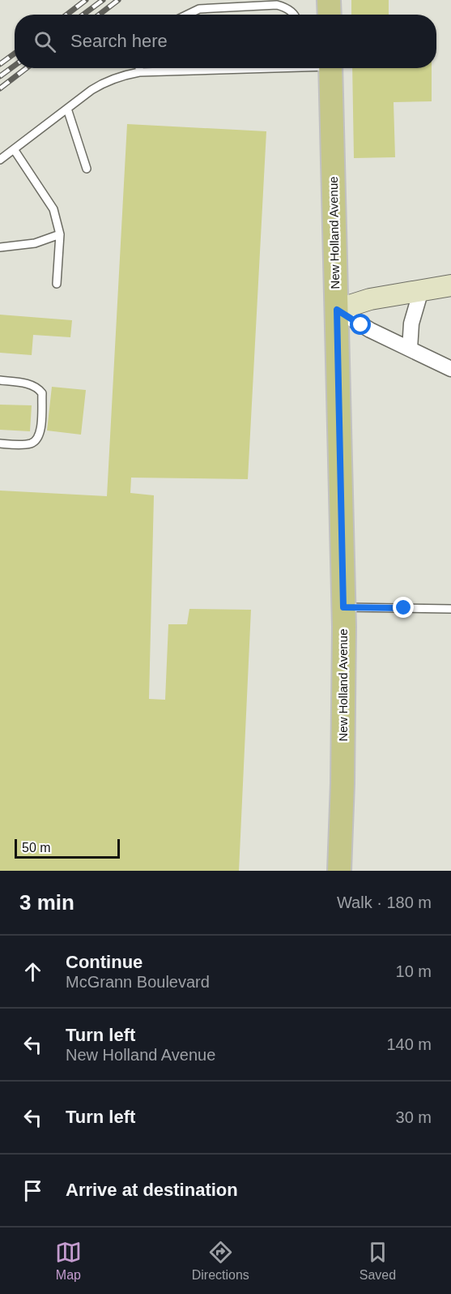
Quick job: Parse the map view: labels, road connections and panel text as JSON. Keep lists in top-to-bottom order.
{
  "streets": {
    "main road": ["New Holland Avenue"]
  },
  "scale_bar": "50 m",
  "page": {
    "search": "Search here",
    "scale": "50 m",
    "heading": ["3 min", "Walk · 180 m"],
    "list": [
      ["Continue", "McGrann Boulevard", "10 m"],
      ["Turn left", "New Holland Avenue", "140 m"],
      ["Turn left", "30 m"],
      "Arrive at destination"
    ],
    "nav": ["Map", "Directions", "Saved"]
  }
}
